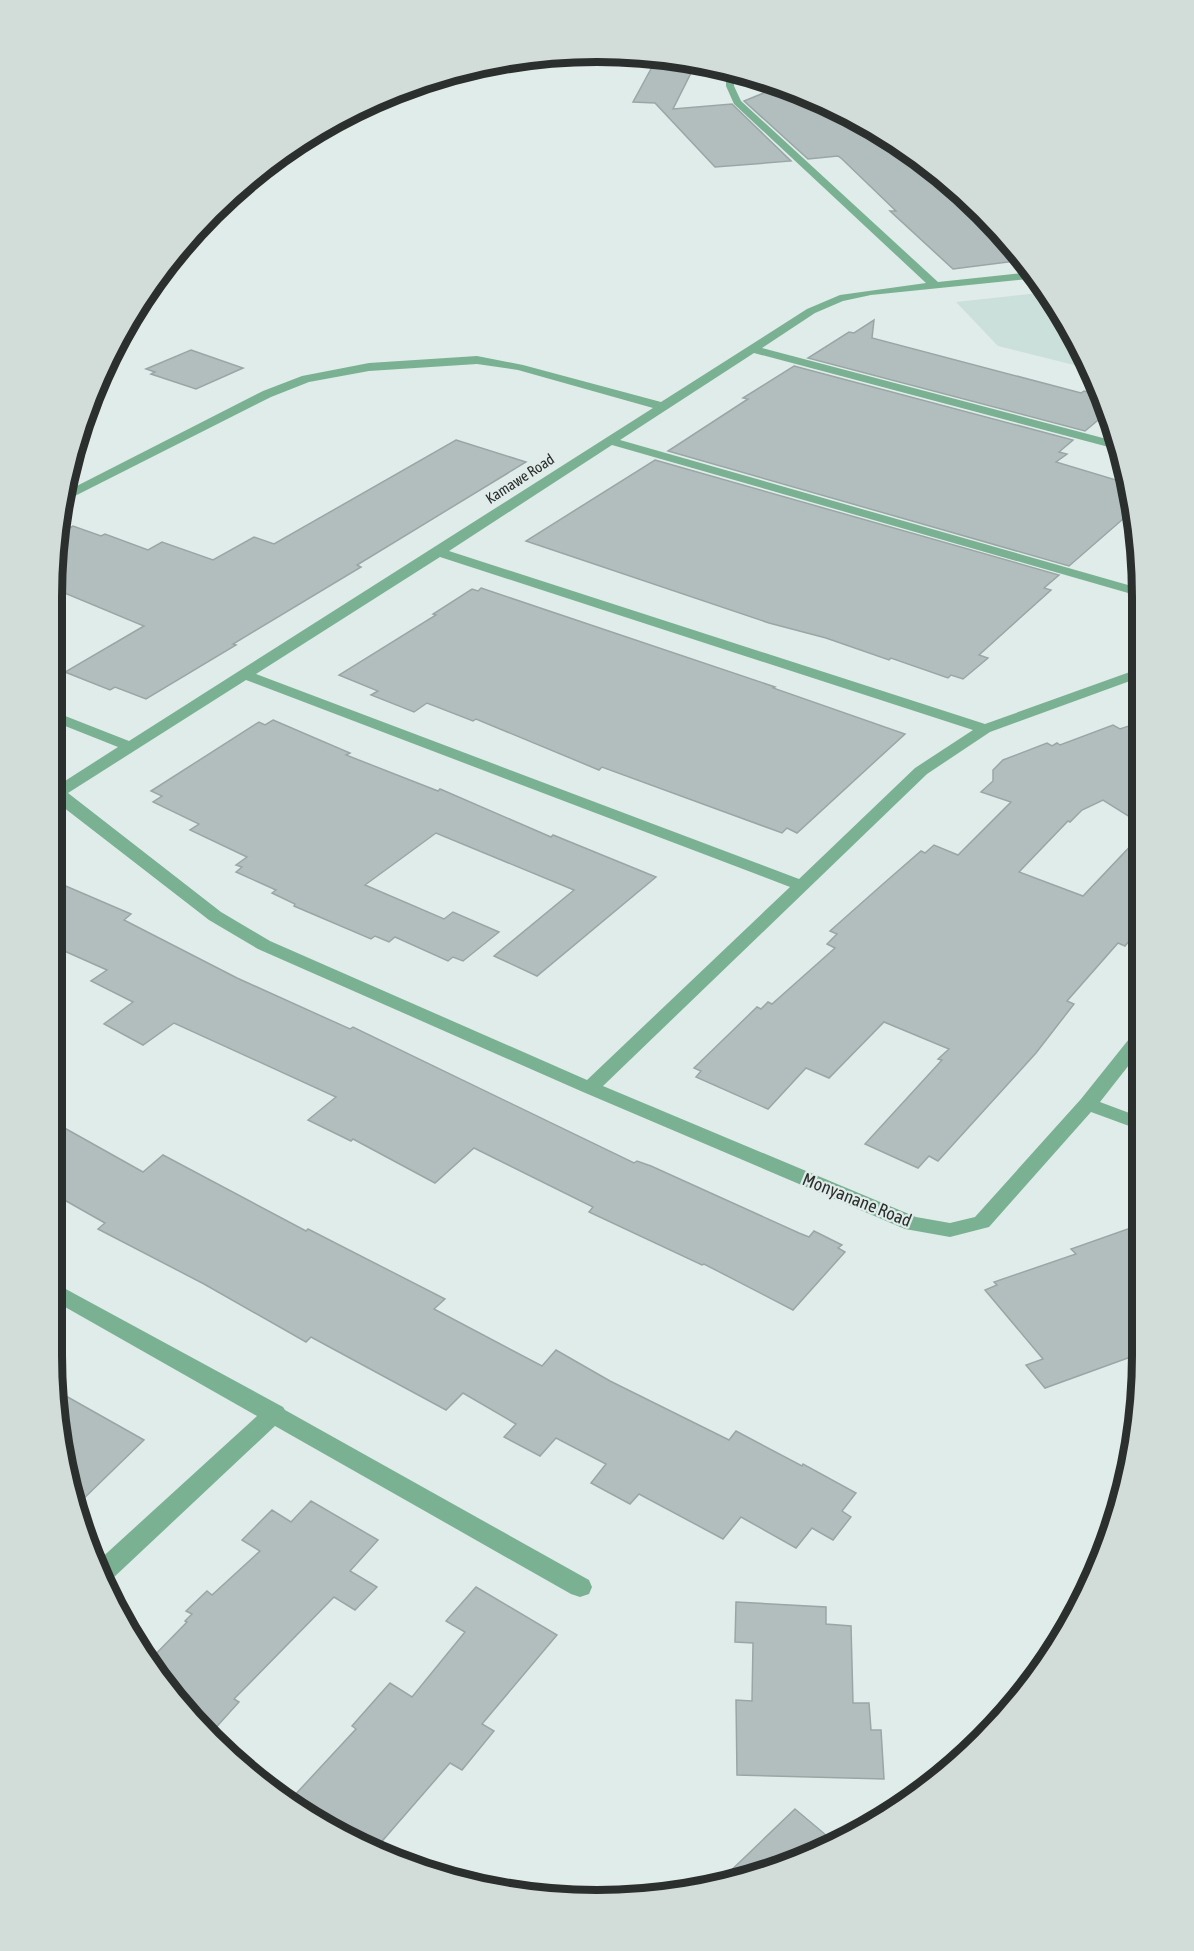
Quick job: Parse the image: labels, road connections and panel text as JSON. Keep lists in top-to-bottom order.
{
  "streets": {
    "street": ["Kamawe Road", "Monyanane Road"]
  }
}
